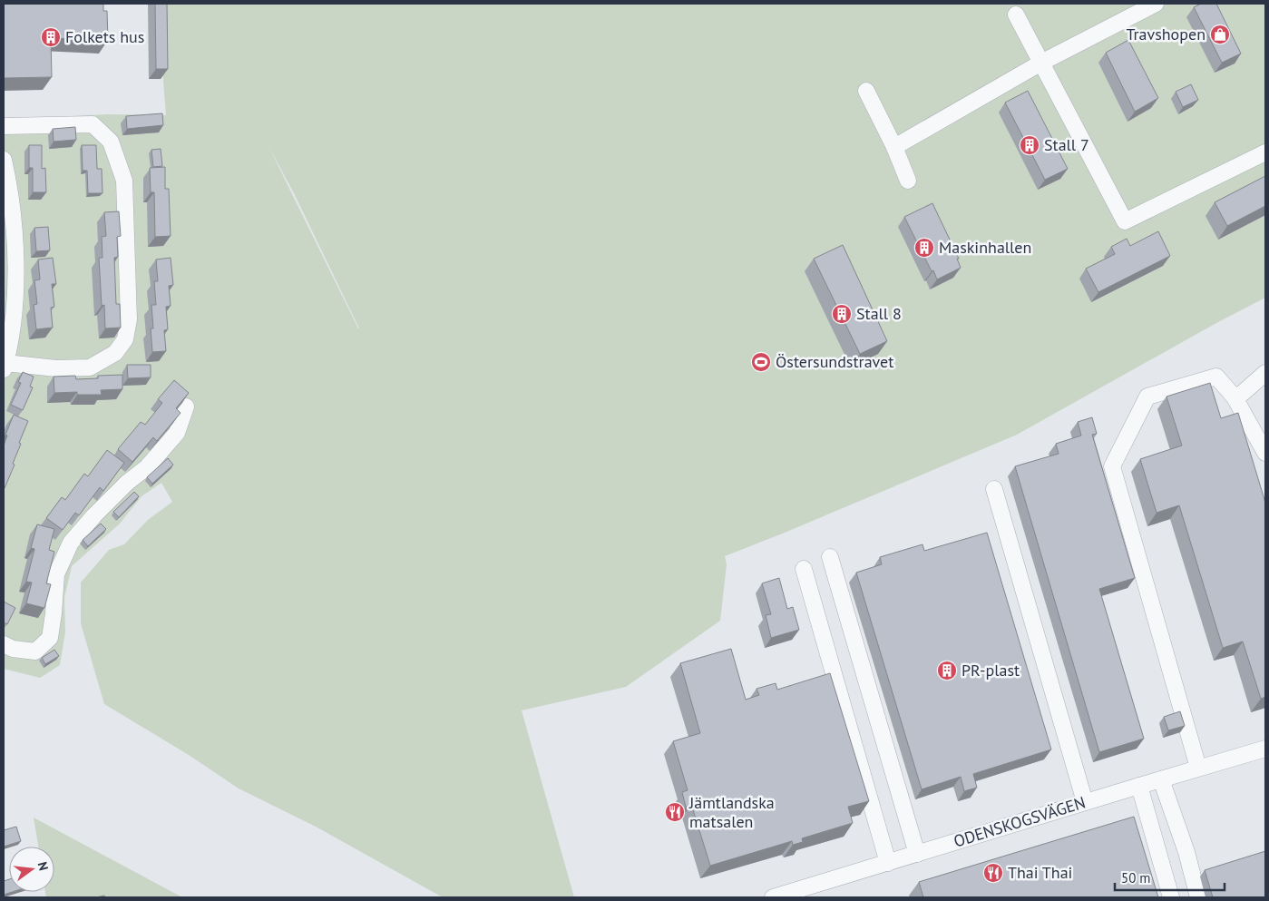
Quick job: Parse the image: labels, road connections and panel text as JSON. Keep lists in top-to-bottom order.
{
  "streets": {
    "street": ["ODENSKOGSVÄGEN"]
  },
  "places": {
    "shop": ["Travshopen"],
    "building": [
      "Folkets hus",
      "Stall 7",
      "Maskinhallen",
      "Stall 8",
      "PR-plast"
    ],
    "sports": ["Östersundstravet"],
    "restaurant": ["Jämtlandska matsalen", "Thai Thai"]
  },
  "scale_bar": "50 m",
  "north": "right"
}
